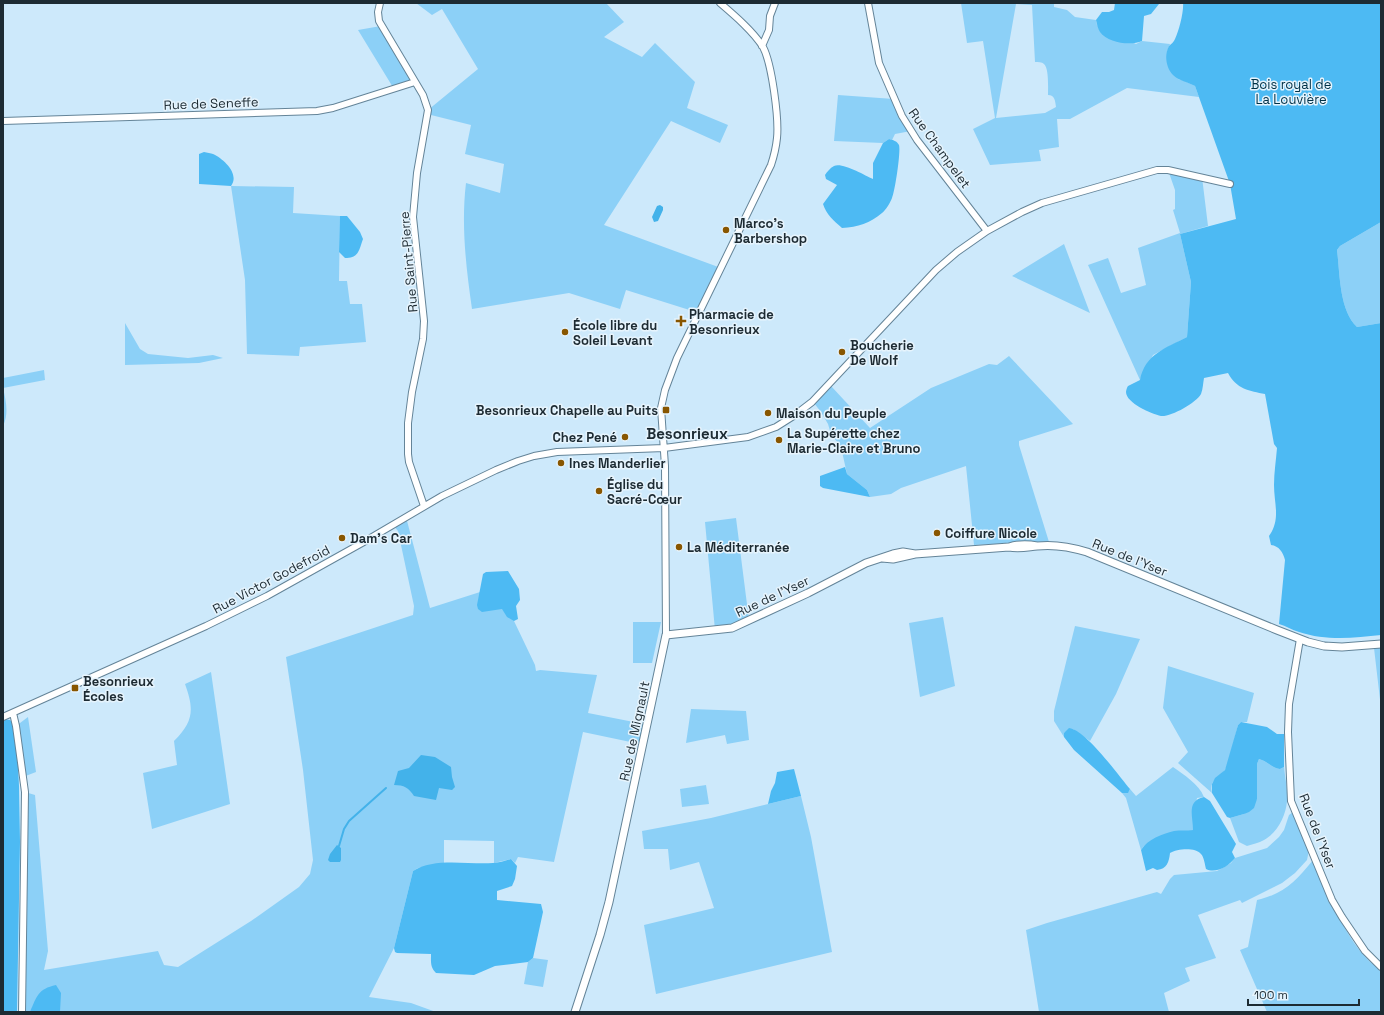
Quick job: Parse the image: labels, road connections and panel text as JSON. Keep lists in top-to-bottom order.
{
  "streets": {
    "street": [
      "Rue de Seneffe",
      "Rue Champelet",
      "Rue Saint-Pierre",
      "Rue de l'Yser",
      "Rue Victor Godefroid",
      "Rue de Mignault"
    ]
  },
  "crossings": [
    ["Rue de Seneffe", "Rue Saint-Pierre"],
    ["Rue Champelet", "Rue Victor Godefroid"],
    ["Rue Saint-Pierre", "Rue Victor Godefroid"],
    ["Rue de l'Yser", "Rue de Mignault"],
    ["Rue Victor Godefroid", "Rue de Mignault"]
  ],
  "districts": ["Besonrieux"],
  "parks": ["Bois royal de La Louvière"],
  "places": {
    "other": [
      "Marco's Barbershop",
      "École libre du Soleil Levant",
      "Boucherie De Wolf",
      "Maison du Peuple",
      "Chez Pené",
      "La Supérette chez Marie-Claire et Bruno",
      "Ines Manderlier",
      "Église du Sacré-Cœur",
      "Coiffure Nicole",
      "Dam's Car",
      "La Méditerranée"
    ],
    "health": ["Pharmacie de Besonrieux"],
    "transit": ["Besonrieux Chapelle au Puits", "Besonrieux Écoles"]
  },
  "scale_bar": "100 m"
}
